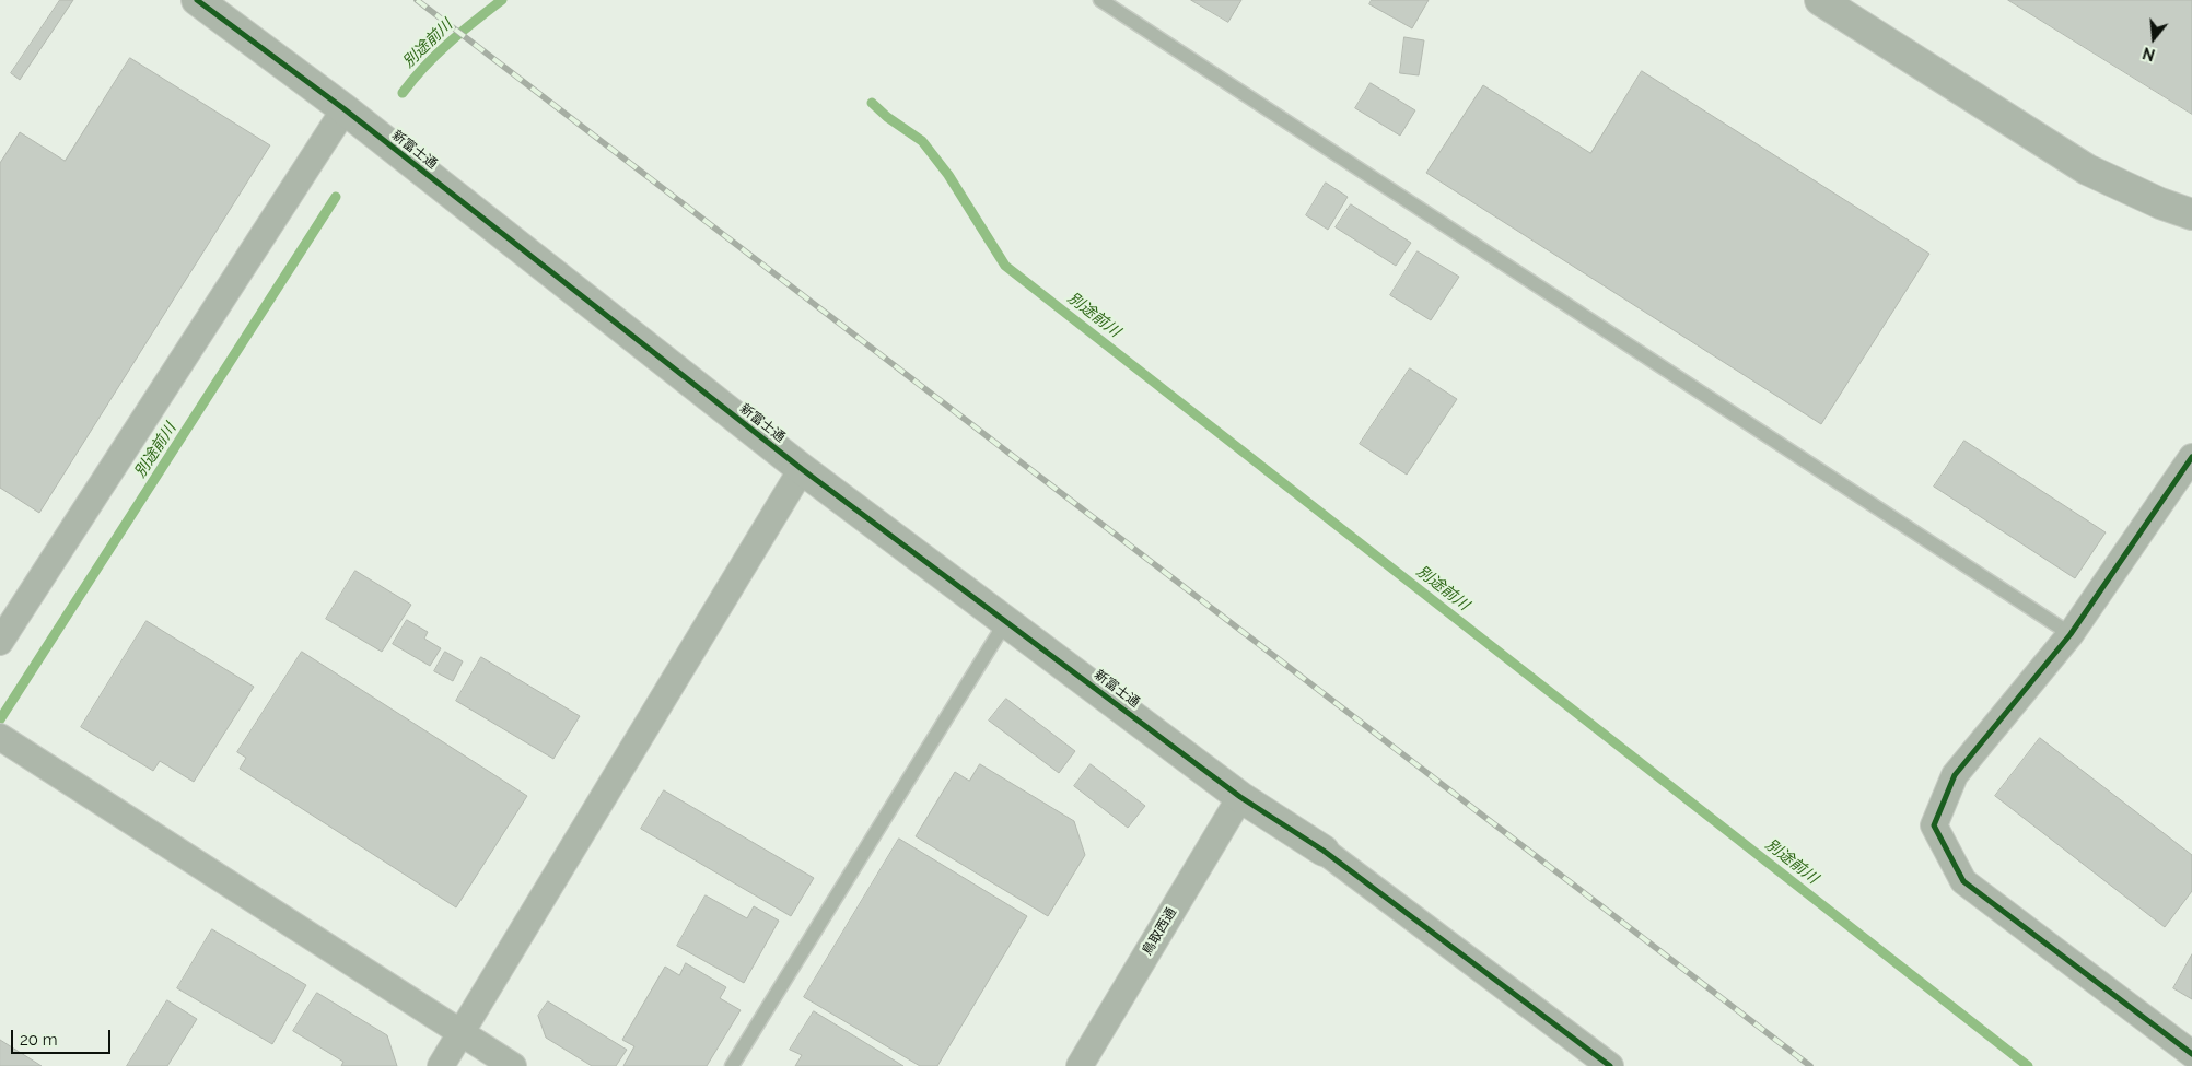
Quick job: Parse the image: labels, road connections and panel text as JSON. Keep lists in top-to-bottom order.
{
  "streets": {
    "street": ["新富士通", "鳥取西通"]
  },
  "crossings": [
    ["新富士通", "鳥取西通"]
  ],
  "water": ["別途前川"],
  "scale_bar": "20 m",
  "north": "bottom"
}
